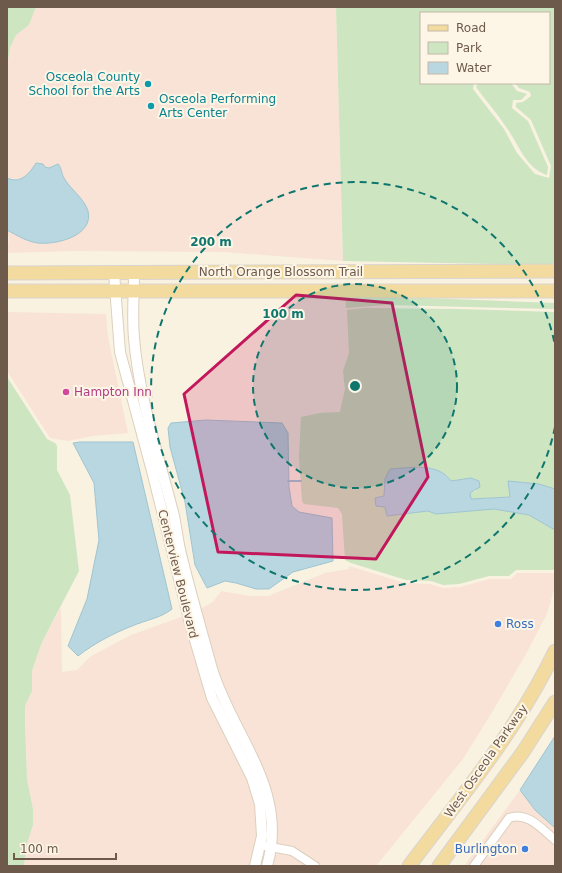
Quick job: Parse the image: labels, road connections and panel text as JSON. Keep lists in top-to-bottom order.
{
  "streets": {
    "main road": ["North Orange Blossom Trail", "West Osceola Parkway"],
    "street": ["Centerview Boulevard"]
  },
  "crossings": [
    ["North Orange Blossom Trail", "Centerview Boulevard"]
  ],
  "places": [
    "Osceola County School for the Arts",
    "Osceola Performing Arts Center",
    "Hampton Inn",
    "Ross",
    "Burlington"
  ],
  "legend": ["Road", "Park", "Water"],
  "scale_bar": "100 m",
  "rings": ["200 m", "100 m"]
}
